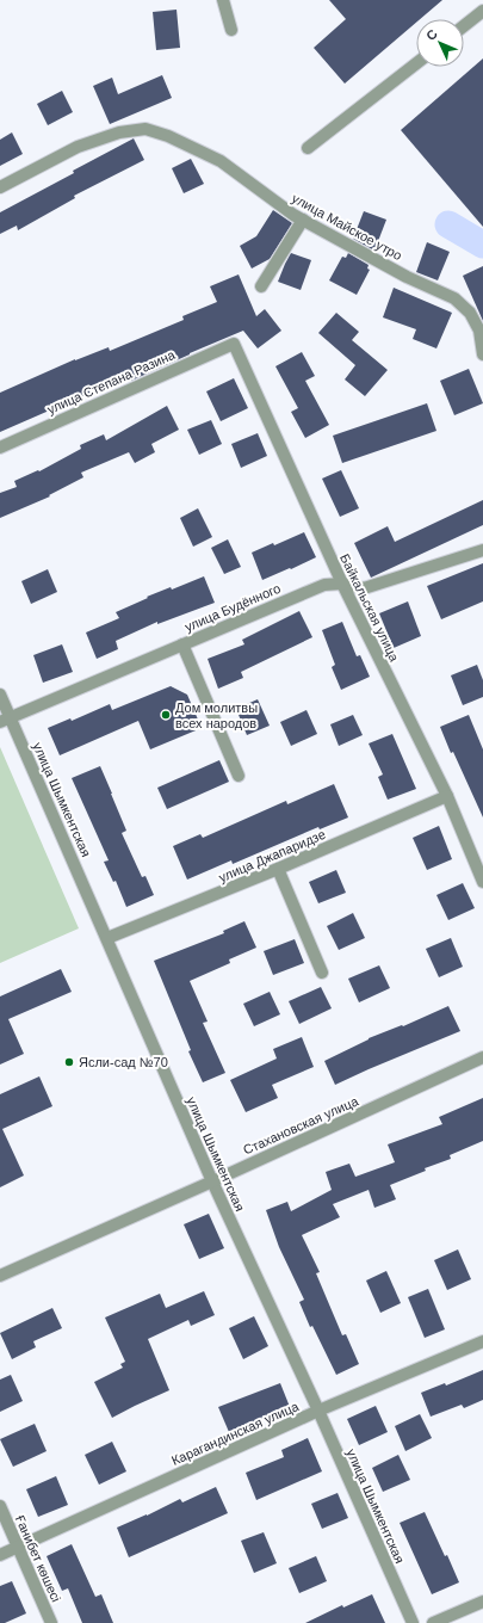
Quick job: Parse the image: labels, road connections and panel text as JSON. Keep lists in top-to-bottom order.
{
  "streets": {
    "street": [
      "улица Майское утро",
      "улица Степана Разина",
      "улица Будённого",
      "Байкальская улица",
      "улица Шымкентская",
      "улица Джапаридзе",
      "Стахановская улица",
      "Карагандинская улица",
      "Ғанибет көшесі"
    ]
  },
  "crossings": [
    ["улица Степана Разина", "Байкальская улица"],
    ["улица Будённого", "Байкальская улица"],
    ["улица Будённого", "улица Шымкентская"],
    ["Байкальская улица", "улица Джапаридзе"],
    ["улица Шымкентская", "улица Джапаридзе"],
    ["улица Шымкентская", "Стахановская улица"],
    ["улица Шымкентская", "Карагандинская улица"],
    ["Карагандинская улица", "Ғанибет көшесі"]
  ],
  "places": ["Дом молитвы всех народов", "Ясли-сад №70"],
  "north": "top left"
}
